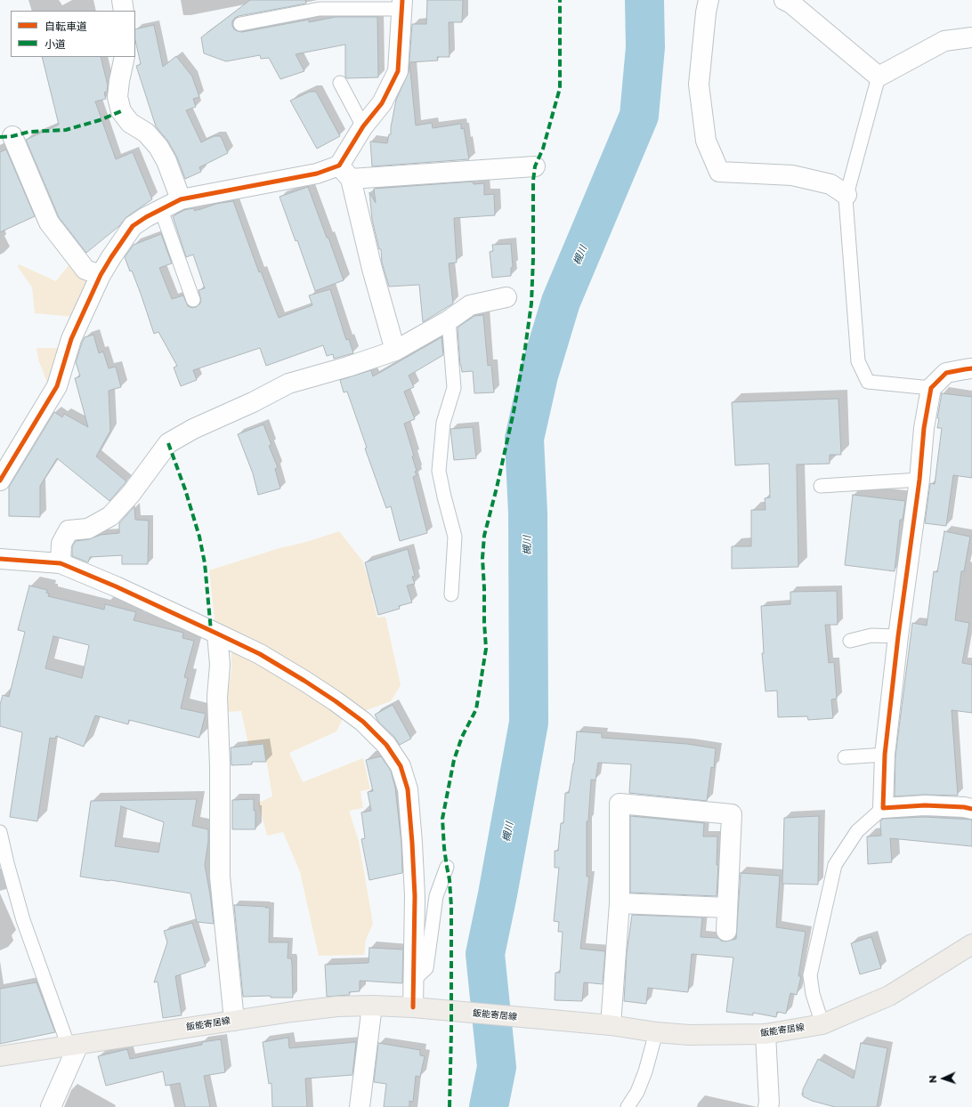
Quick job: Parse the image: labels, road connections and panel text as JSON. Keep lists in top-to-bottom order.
{
  "streets": {
    "main road": ["飯能寄居線"]
  },
  "water": ["槻川"],
  "legend": ["自転車道", "小道"],
  "north": "left"
}
